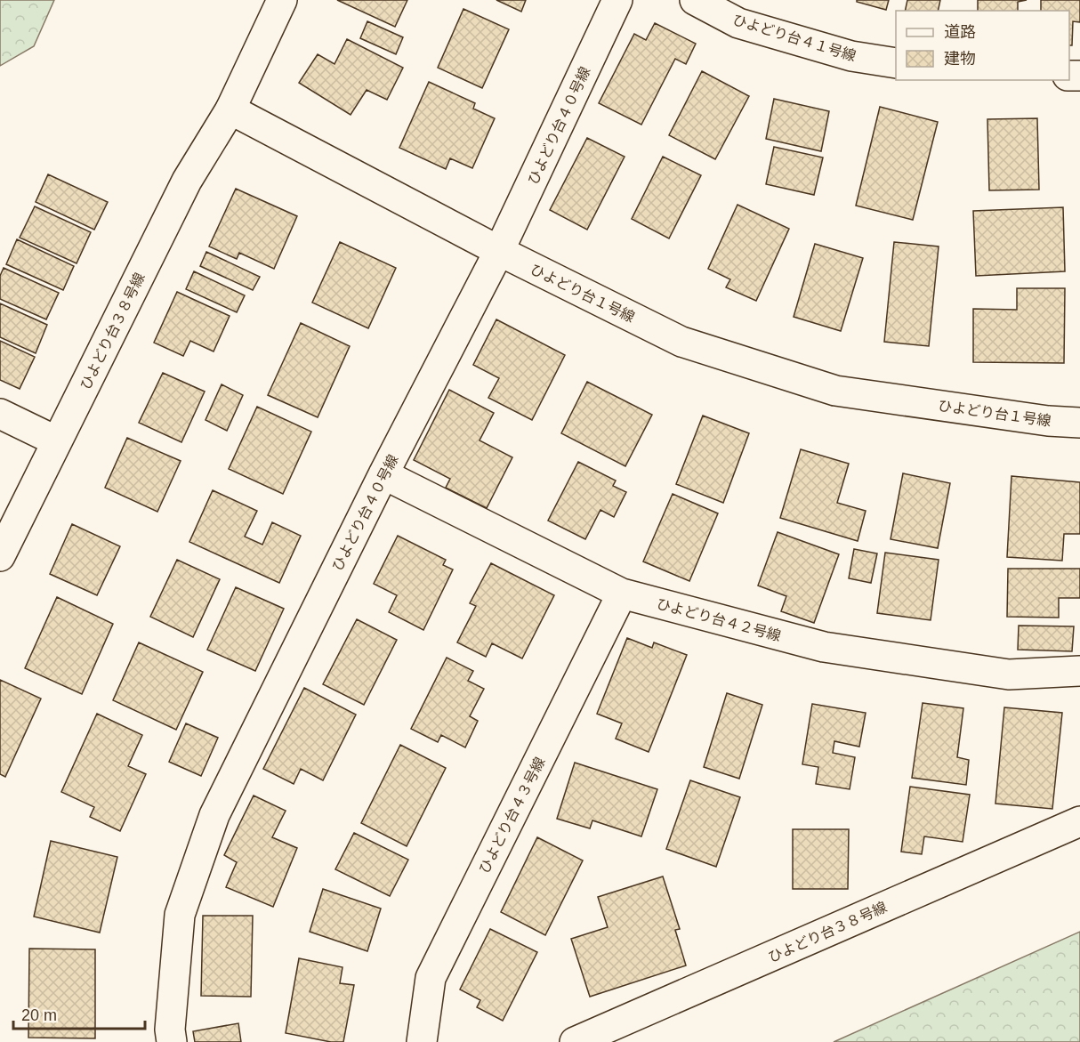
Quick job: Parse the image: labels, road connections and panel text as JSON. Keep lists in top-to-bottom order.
{
  "streets": {
    "street": [
      "ひよどり台４１号線",
      "ひよどり台４０号線",
      "ひよどり台１号線",
      "ひよどり台３８号線",
      "ひよどり台４２号線",
      "ひよどり台４３号線"
    ]
  },
  "crossings": [
    ["ひよどり台４０号線", "ひよどり台１号線"],
    ["ひよどり台４０号線", "ひよどり台４２号線"],
    ["ひよどり台１号線", "ひよどり台３８号線"],
    ["ひよどり台４２号線", "ひよどり台４３号線"]
  ],
  "legend": ["道路", "建物"],
  "scale_bar": "20 m"
}
